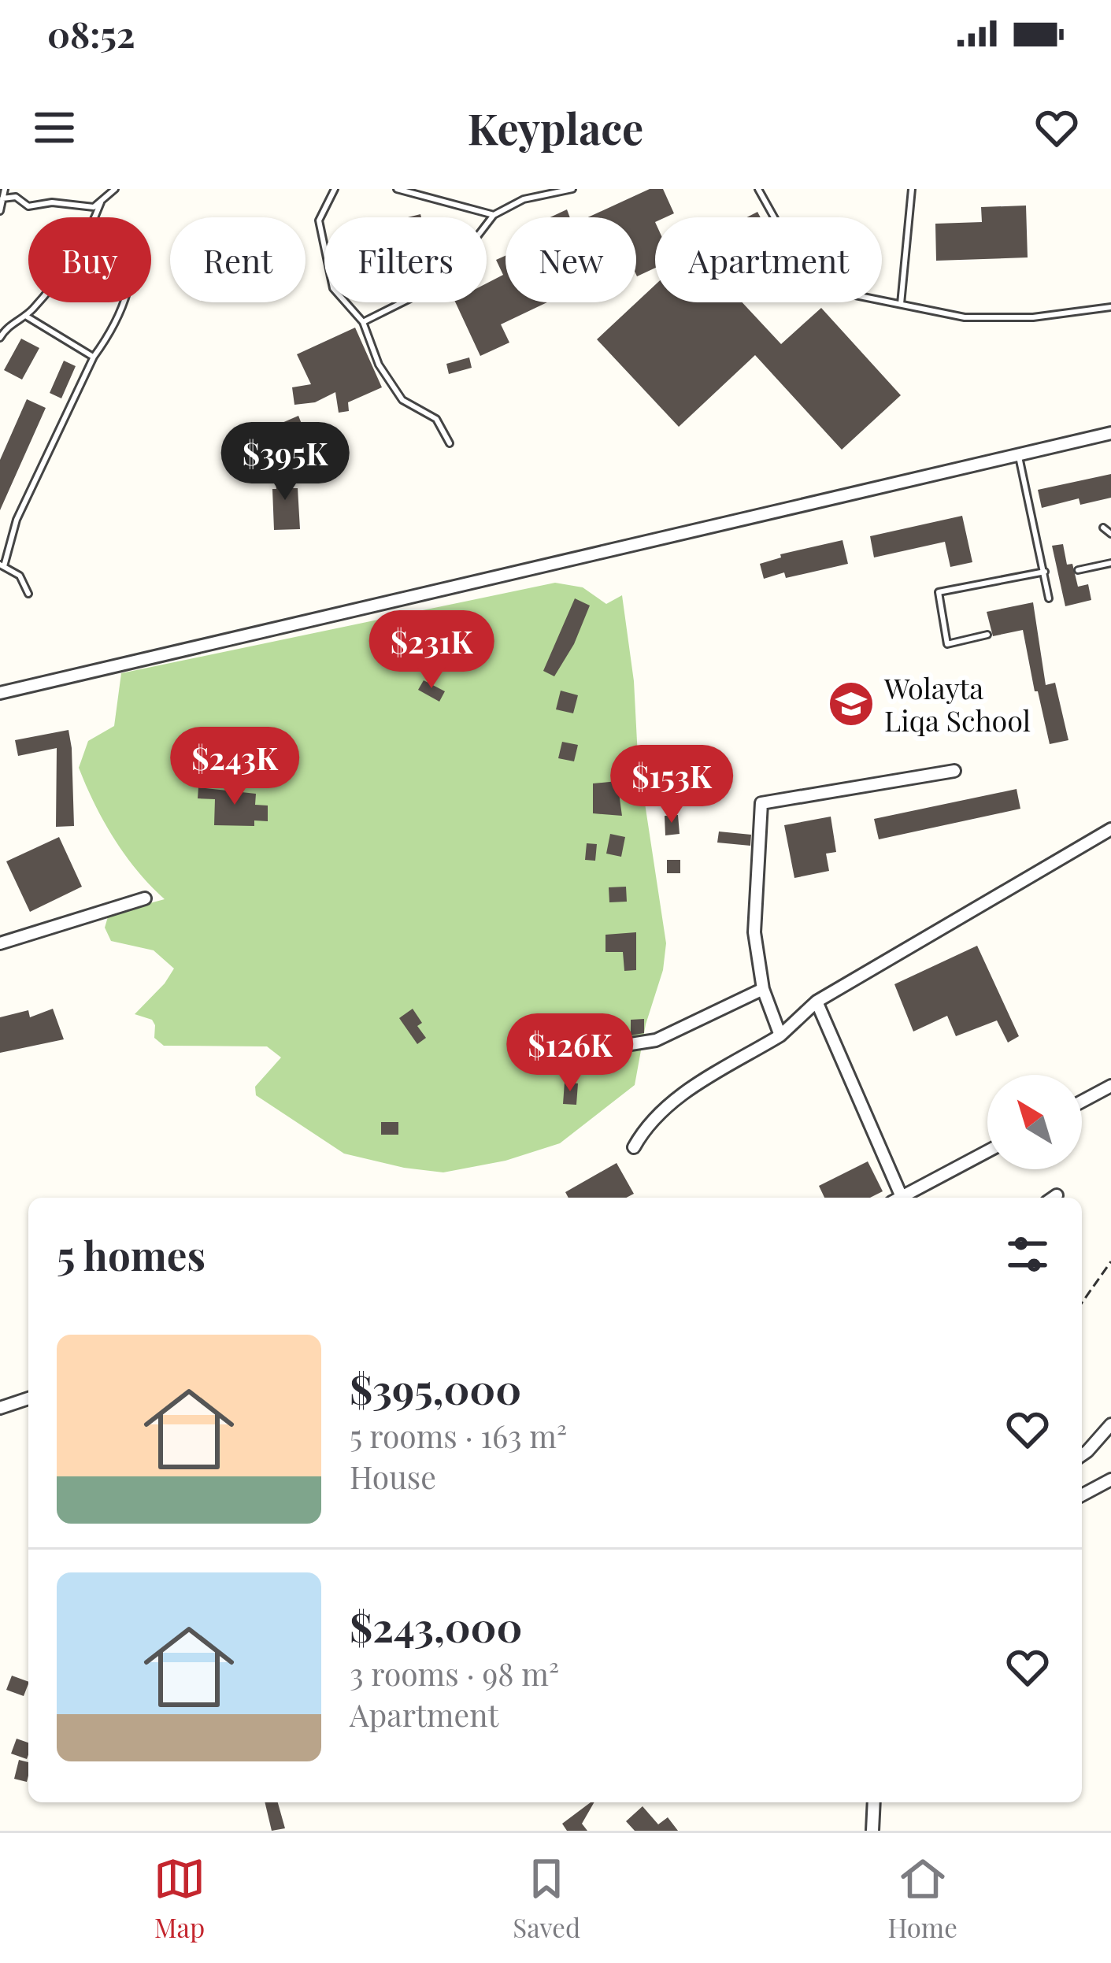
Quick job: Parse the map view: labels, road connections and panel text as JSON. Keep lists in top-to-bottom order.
{
  "places": {
    "school or university": ["Wolayta Liqa School"]
  },
  "north": "top left",
  "page": {
    "status": "08:52",
    "header": "Keyplace",
    "chip": [
      "Buy",
      "Rent",
      "Filters",
      "New",
      "Apartment"
    ],
    "price": [
      "$395K",
      "$231K",
      "$243K",
      "$153K",
      "$126K"
    ],
    "heading": "5 homes",
    "list": [
      {
        "name": "$395,000",
        "note": "5 rooms · 163 m² · House"
      },
      {
        "name": "$243,000",
        "note": "3 rooms · 98 m² · Apartment"
      }
    ],
    "tabs": ["Map", "Saved", "Home"]
  }
}
